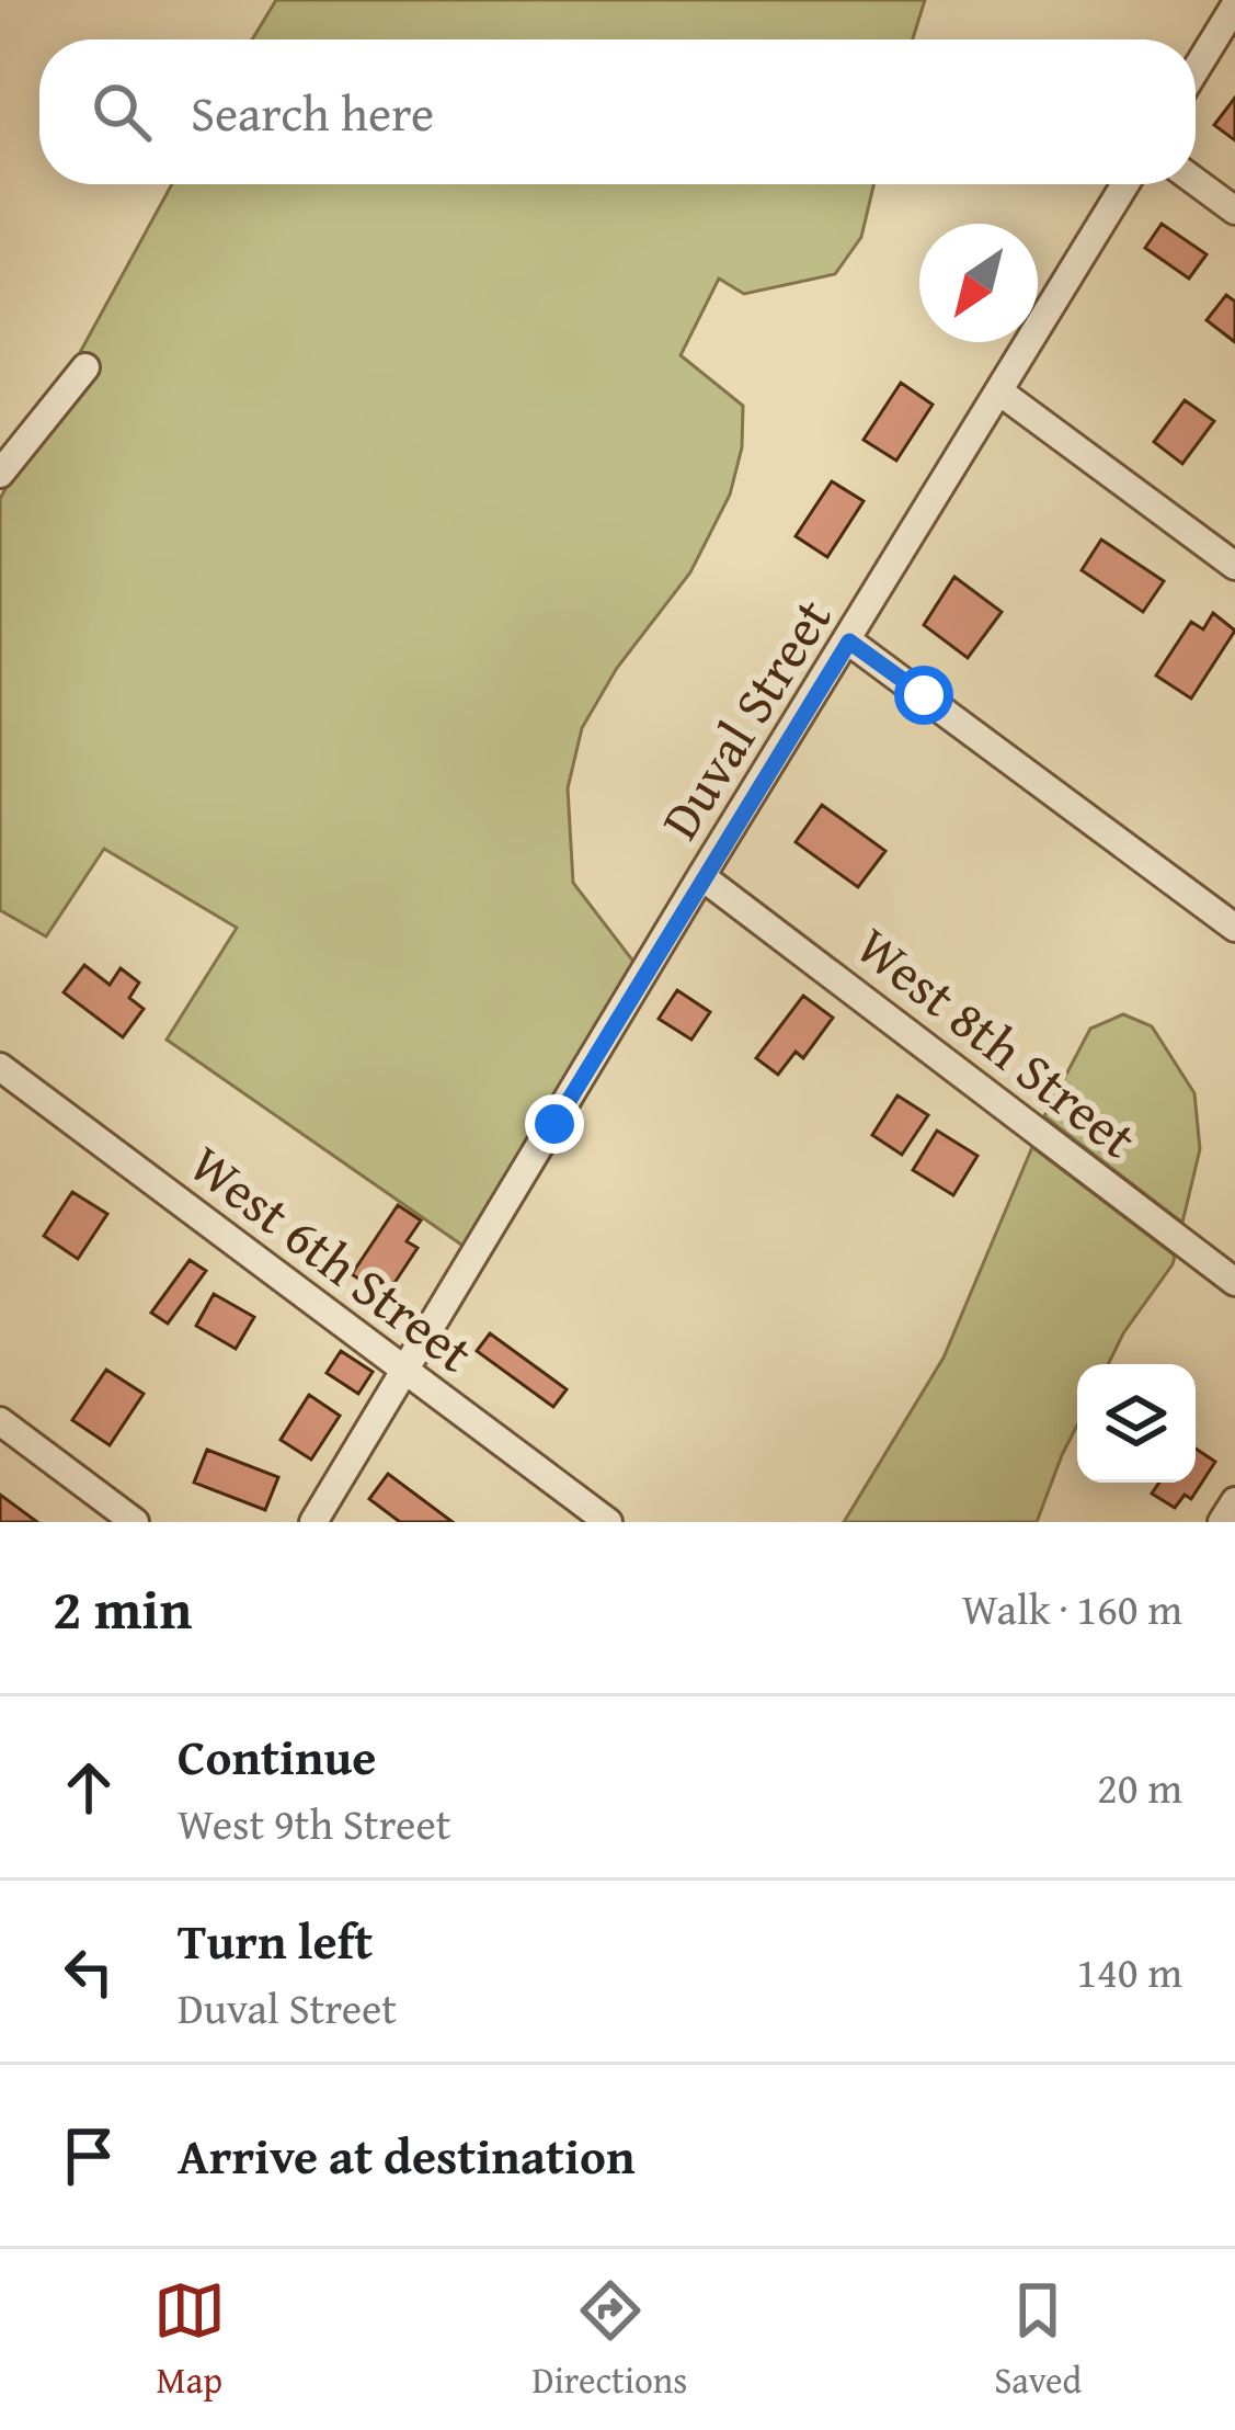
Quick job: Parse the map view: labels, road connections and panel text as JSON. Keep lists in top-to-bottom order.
{
  "streets": {
    "street": ["Duval Street", "West 8th Street", "West 6th Street"]
  },
  "crossings": [
    ["Duval Street", "West 8th Street"],
    ["Duval Street", "West 6th Street"]
  ],
  "north": "bottom left",
  "page": {
    "search": "Search here",
    "heading": ["2 min", "Walk · 160 m"],
    "list": [
      ["Continue", "West 9th Street", "20 m"],
      ["Turn left", "Duval Street", "140 m"],
      "Arrive at destination"
    ],
    "nav": ["Map", "Directions", "Saved"]
  }
}
